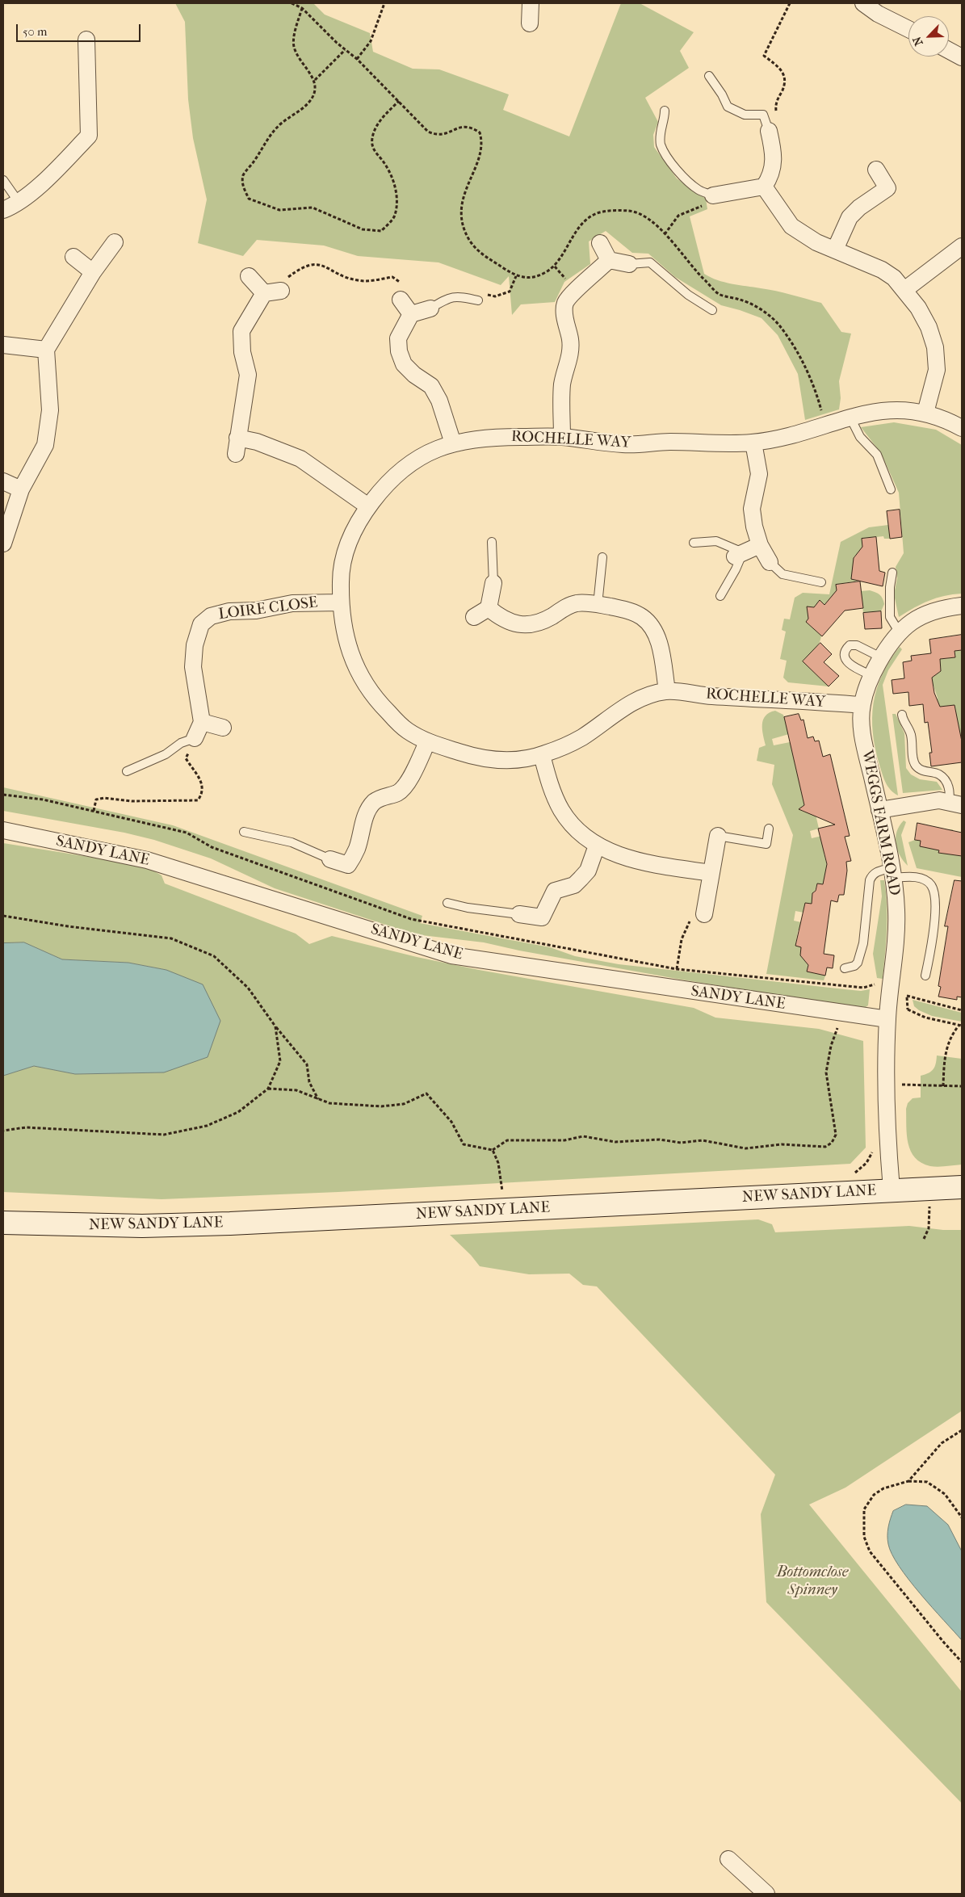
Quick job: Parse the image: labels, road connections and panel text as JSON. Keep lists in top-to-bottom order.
{
  "streets": {
    "street": [
      "ROCHELLE WAY",
      "LOIRE CLOSE",
      "WEGGS FARM ROAD",
      "SANDY LANE",
      "NEW SANDY LANE"
    ]
  },
  "crossings": [
    ["ROCHELLE WAY", "LOIRE CLOSE"],
    ["ROCHELLE WAY", "WEGGS FARM ROAD"],
    ["WEGGS FARM ROAD", "SANDY LANE"],
    ["WEGGS FARM ROAD", "NEW SANDY LANE"]
  ],
  "parks": ["Bottomclose Spinney"],
  "scale_bar": "50 m",
  "north": "bottom left"
}
